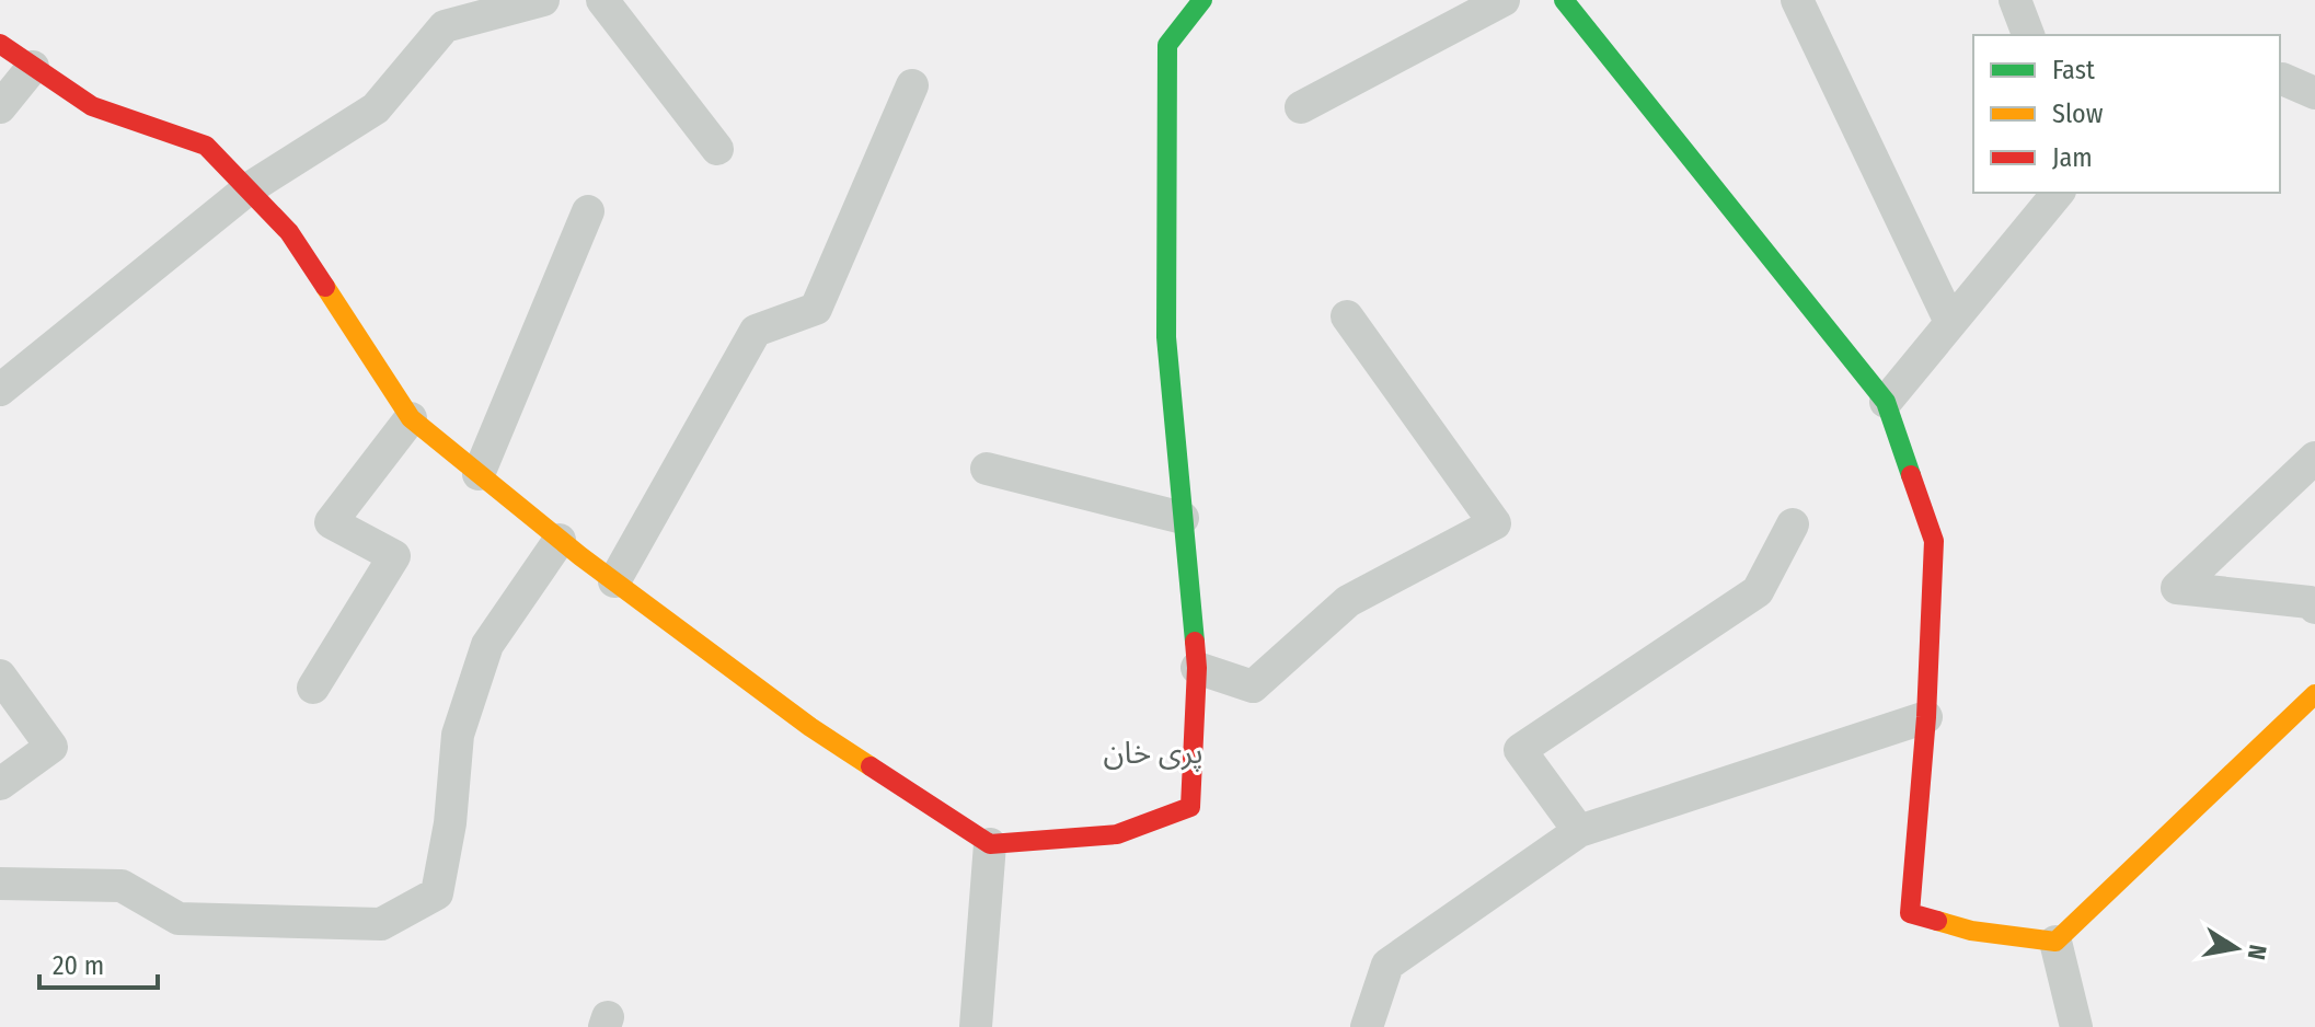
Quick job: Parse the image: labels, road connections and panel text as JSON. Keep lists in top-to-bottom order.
{
  "districts": ["پری خان"],
  "legend": ["Fast", "Slow", "Jam"],
  "scale_bar": "20 m",
  "north": "right"
}
